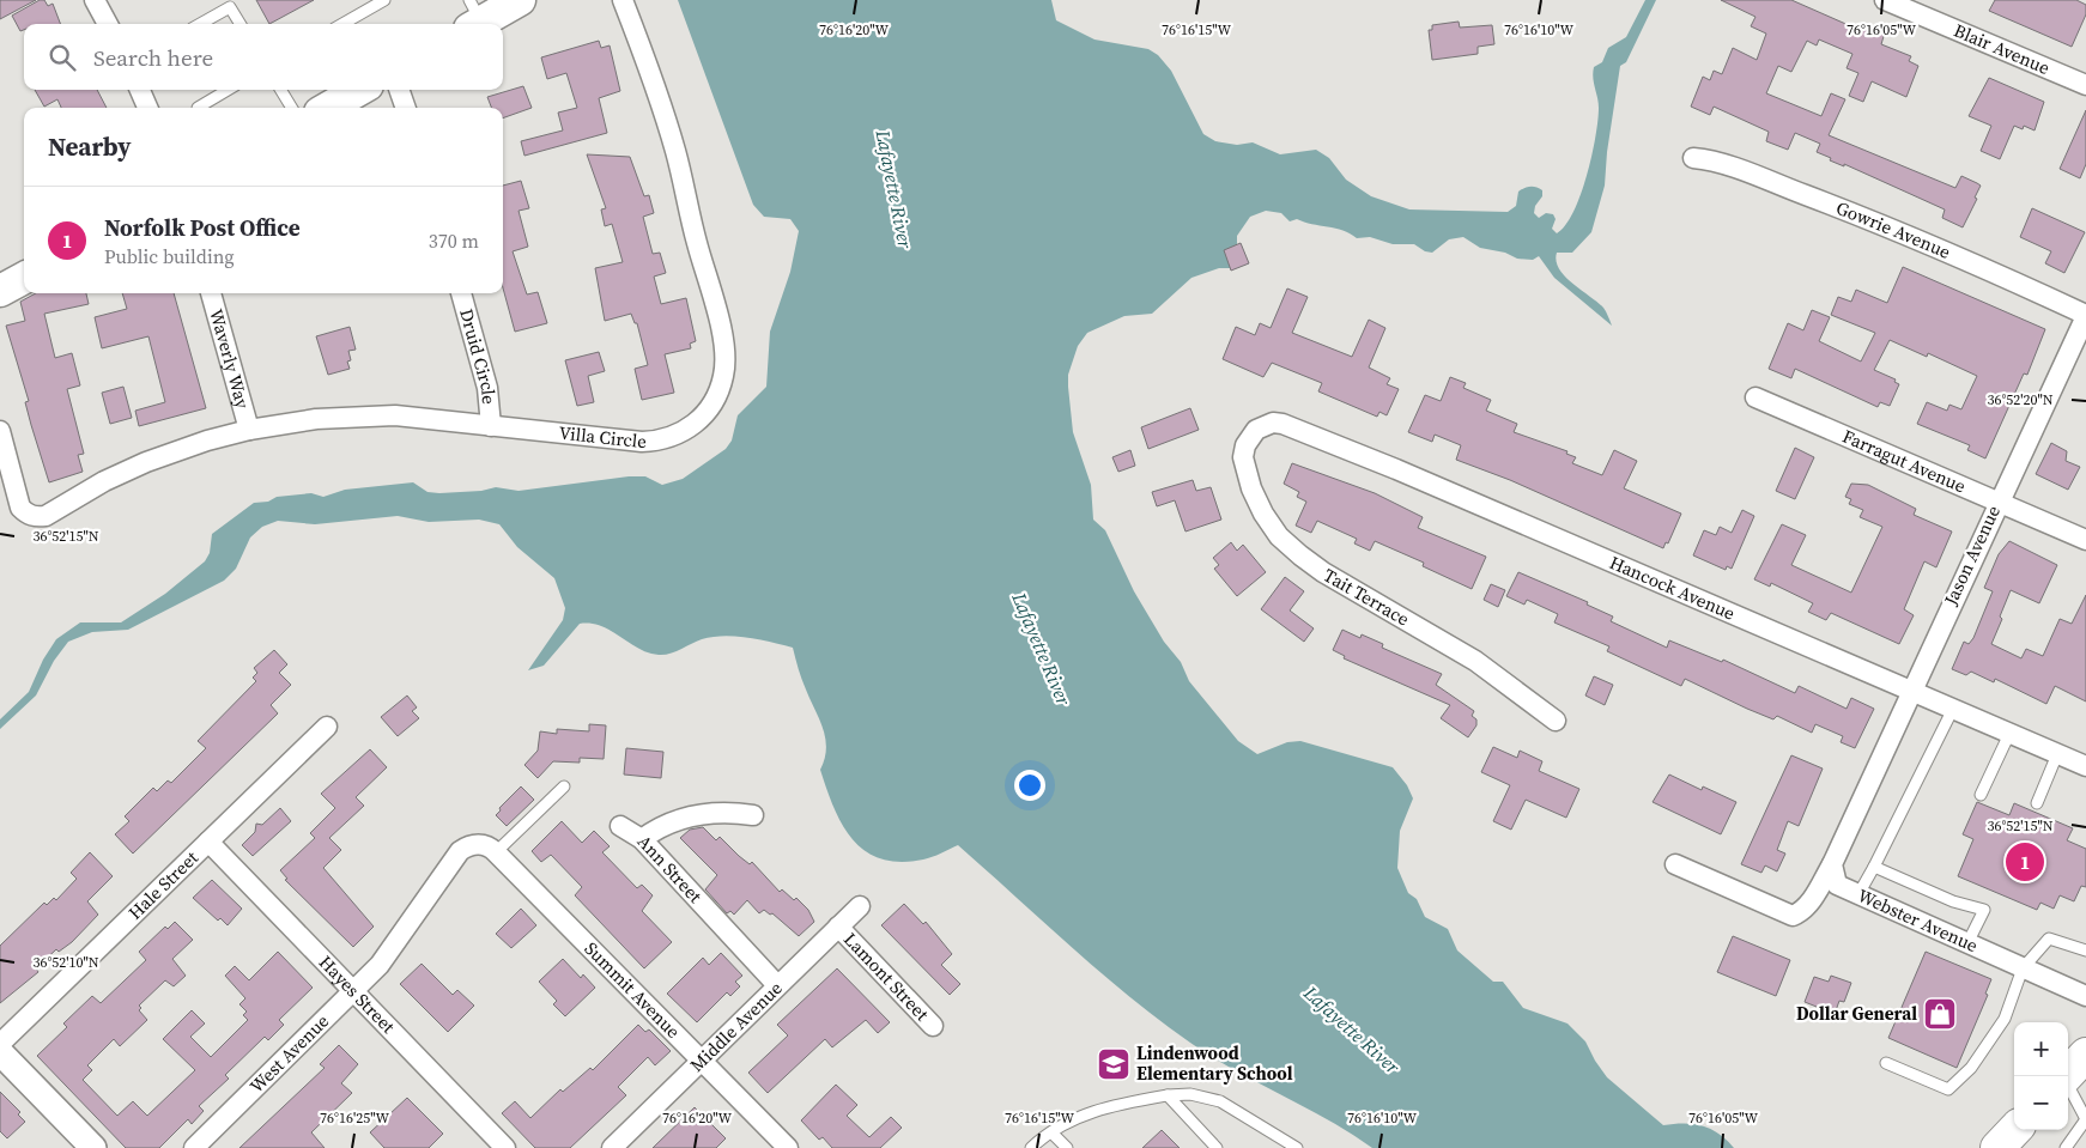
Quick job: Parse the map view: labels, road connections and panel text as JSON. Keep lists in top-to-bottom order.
{
  "streets": {
    "street": [
      "Blair Avenue",
      "Gowrie Avenue",
      "Druid Circle",
      "Waverly Way",
      "Villa Circle",
      "Farragut Avenue",
      "Jason Avenue",
      "Hancock Avenue",
      "Tait Terrace",
      "Ann Street",
      "Hale Street",
      "Webster Avenue",
      "Lamont Street",
      "Summit Avenue",
      "Hayes Street",
      "Middle Avenue",
      "West Avenue"
    ]
  },
  "crossings": [
    ["Gowrie Avenue", "Jason Avenue"],
    ["Druid Circle", "Villa Circle"],
    ["Waverly Way", "Villa Circle"],
    ["Farragut Avenue", "Jason Avenue"],
    ["Jason Avenue", "Hancock Avenue"],
    ["Jason Avenue", "Webster Avenue"],
    ["Hancock Avenue", "Tait Terrace"],
    ["Ann Street", "Middle Avenue"],
    ["Hale Street", "Hayes Street"],
    ["Lamont Street", "Middle Avenue"],
    ["Summit Avenue", "Middle Avenue"],
    ["Summit Avenue", "West Avenue"],
    ["Hayes Street", "West Avenue"]
  ],
  "water": ["Lafayette River"],
  "places": {
    "shop": ["Dollar General"],
    "school or university": ["Lindenwood Elementary School"]
  },
  "page": {
    "search": "Search here",
    "heading": "Nearby",
    "list": [
      {
        "mark": "1",
        "name": "Norfolk Post Office",
        "note": "Public building",
        "value": "370 m"
      }
    ],
    "pins": "1",
    "map_buttons": ["+", "−"]
  },
  "coordinates": [
    "76°16'20\"W",
    "76°16'15\"W",
    "76°16'10\"W",
    "76°16'05\"W",
    "36°52'20\"N",
    "36°52'15\"N",
    "36°52'10\"N",
    "76°16'25\"W"
  ]
}
